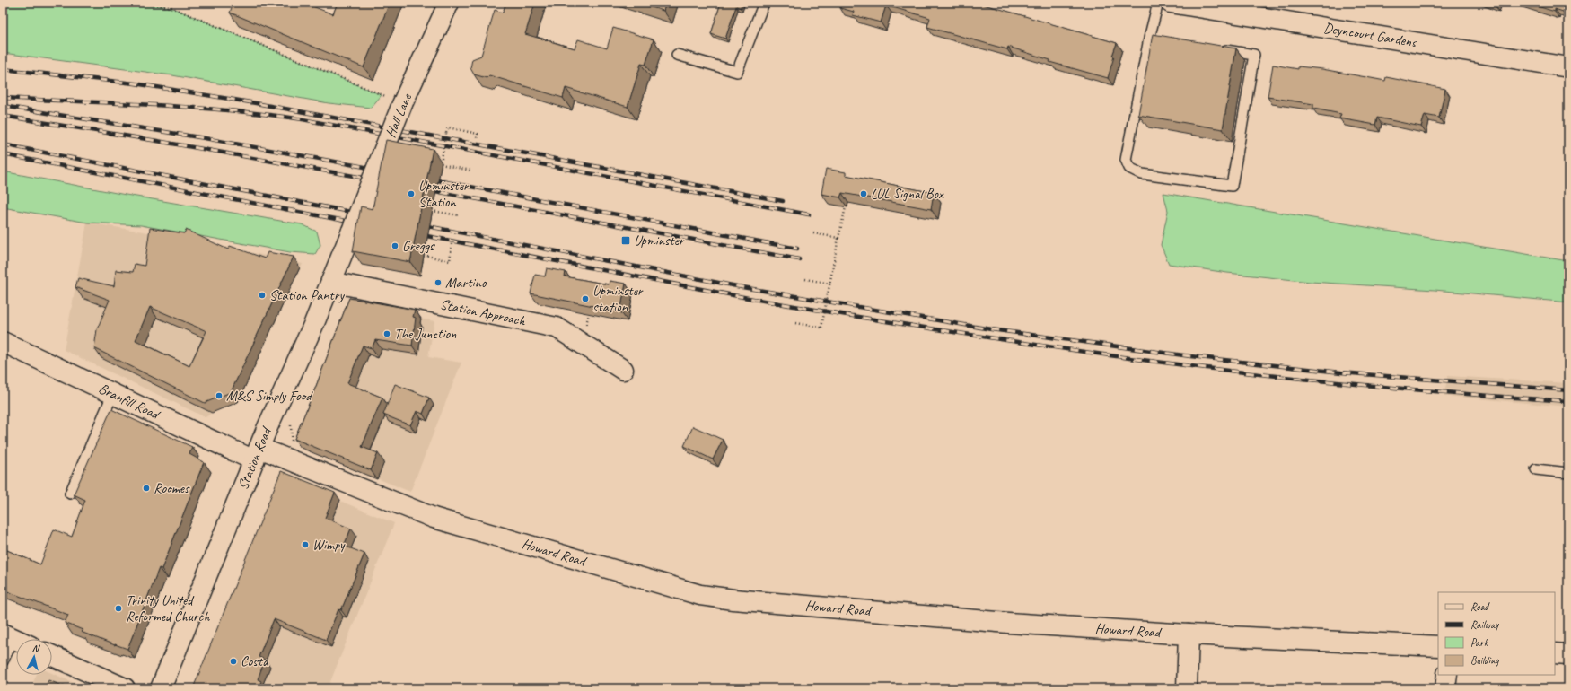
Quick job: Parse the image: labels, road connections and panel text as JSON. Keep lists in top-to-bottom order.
{
  "streets": {
    "street": [
      "Deyncourt Gardens",
      "Hall Lane",
      "Station Approach",
      "Branfill Road",
      "Station Road",
      "Howard Road"
    ]
  },
  "crossings": [
    ["Hall Lane", "Station Road"],
    ["Station Approach", "Station Road"],
    ["Branfill Road", "Station Road"],
    ["Branfill Road", "Howard Road"],
    ["Station Road", "Howard Road"]
  ],
  "places": {
    "other": [
      "Upminster Station",
      "LUL Signal Box",
      "Greggs",
      "Martino",
      "Station Pantry",
      "Upminster station",
      "The Junction",
      "M&S Simply Food",
      "Roomes",
      "Wimpy",
      "Trinity United Reformed Church",
      "Costa"
    ],
    "transit": ["Upminster"]
  },
  "legend": [
    "Road",
    "Railway",
    "Park",
    "Building"
  ],
  "north": "top"
}
